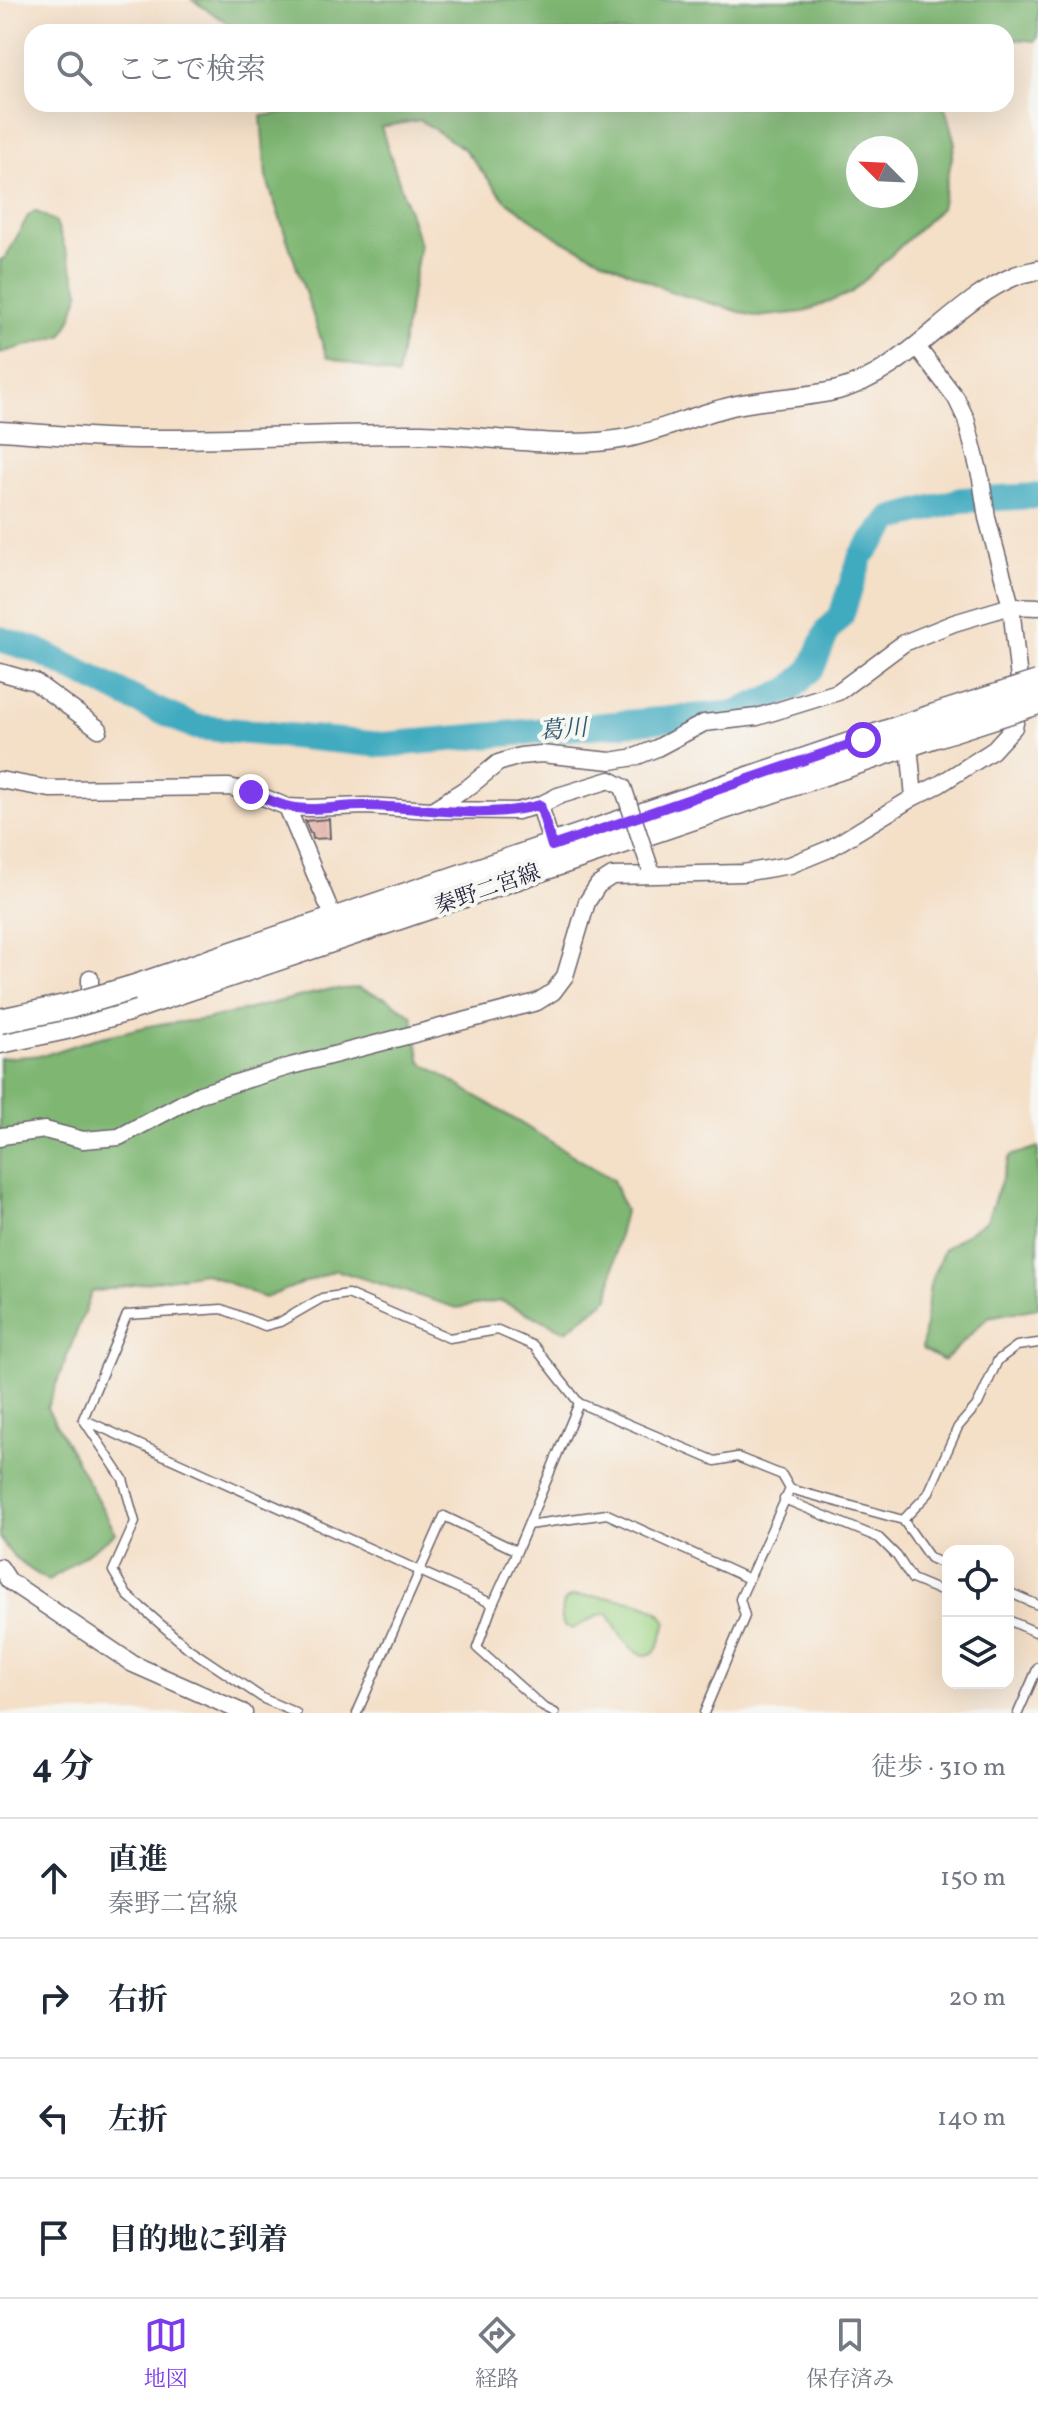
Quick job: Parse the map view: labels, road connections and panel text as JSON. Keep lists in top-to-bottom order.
{
  "streets": {
    "main road": ["秦野二宮線"]
  },
  "water": ["葛川"],
  "north": "top left",
  "page": {
    "search": "ここで検索",
    "heading": ["4 分", "徒歩 · 310 m"],
    "list": [
      ["直進", "秦野二宮線", "150 m"],
      ["右折", "20 m"],
      ["左折", "140 m"],
      "目的地に到着"
    ],
    "nav": ["地図", "経路", "保存済み"]
  }
}
